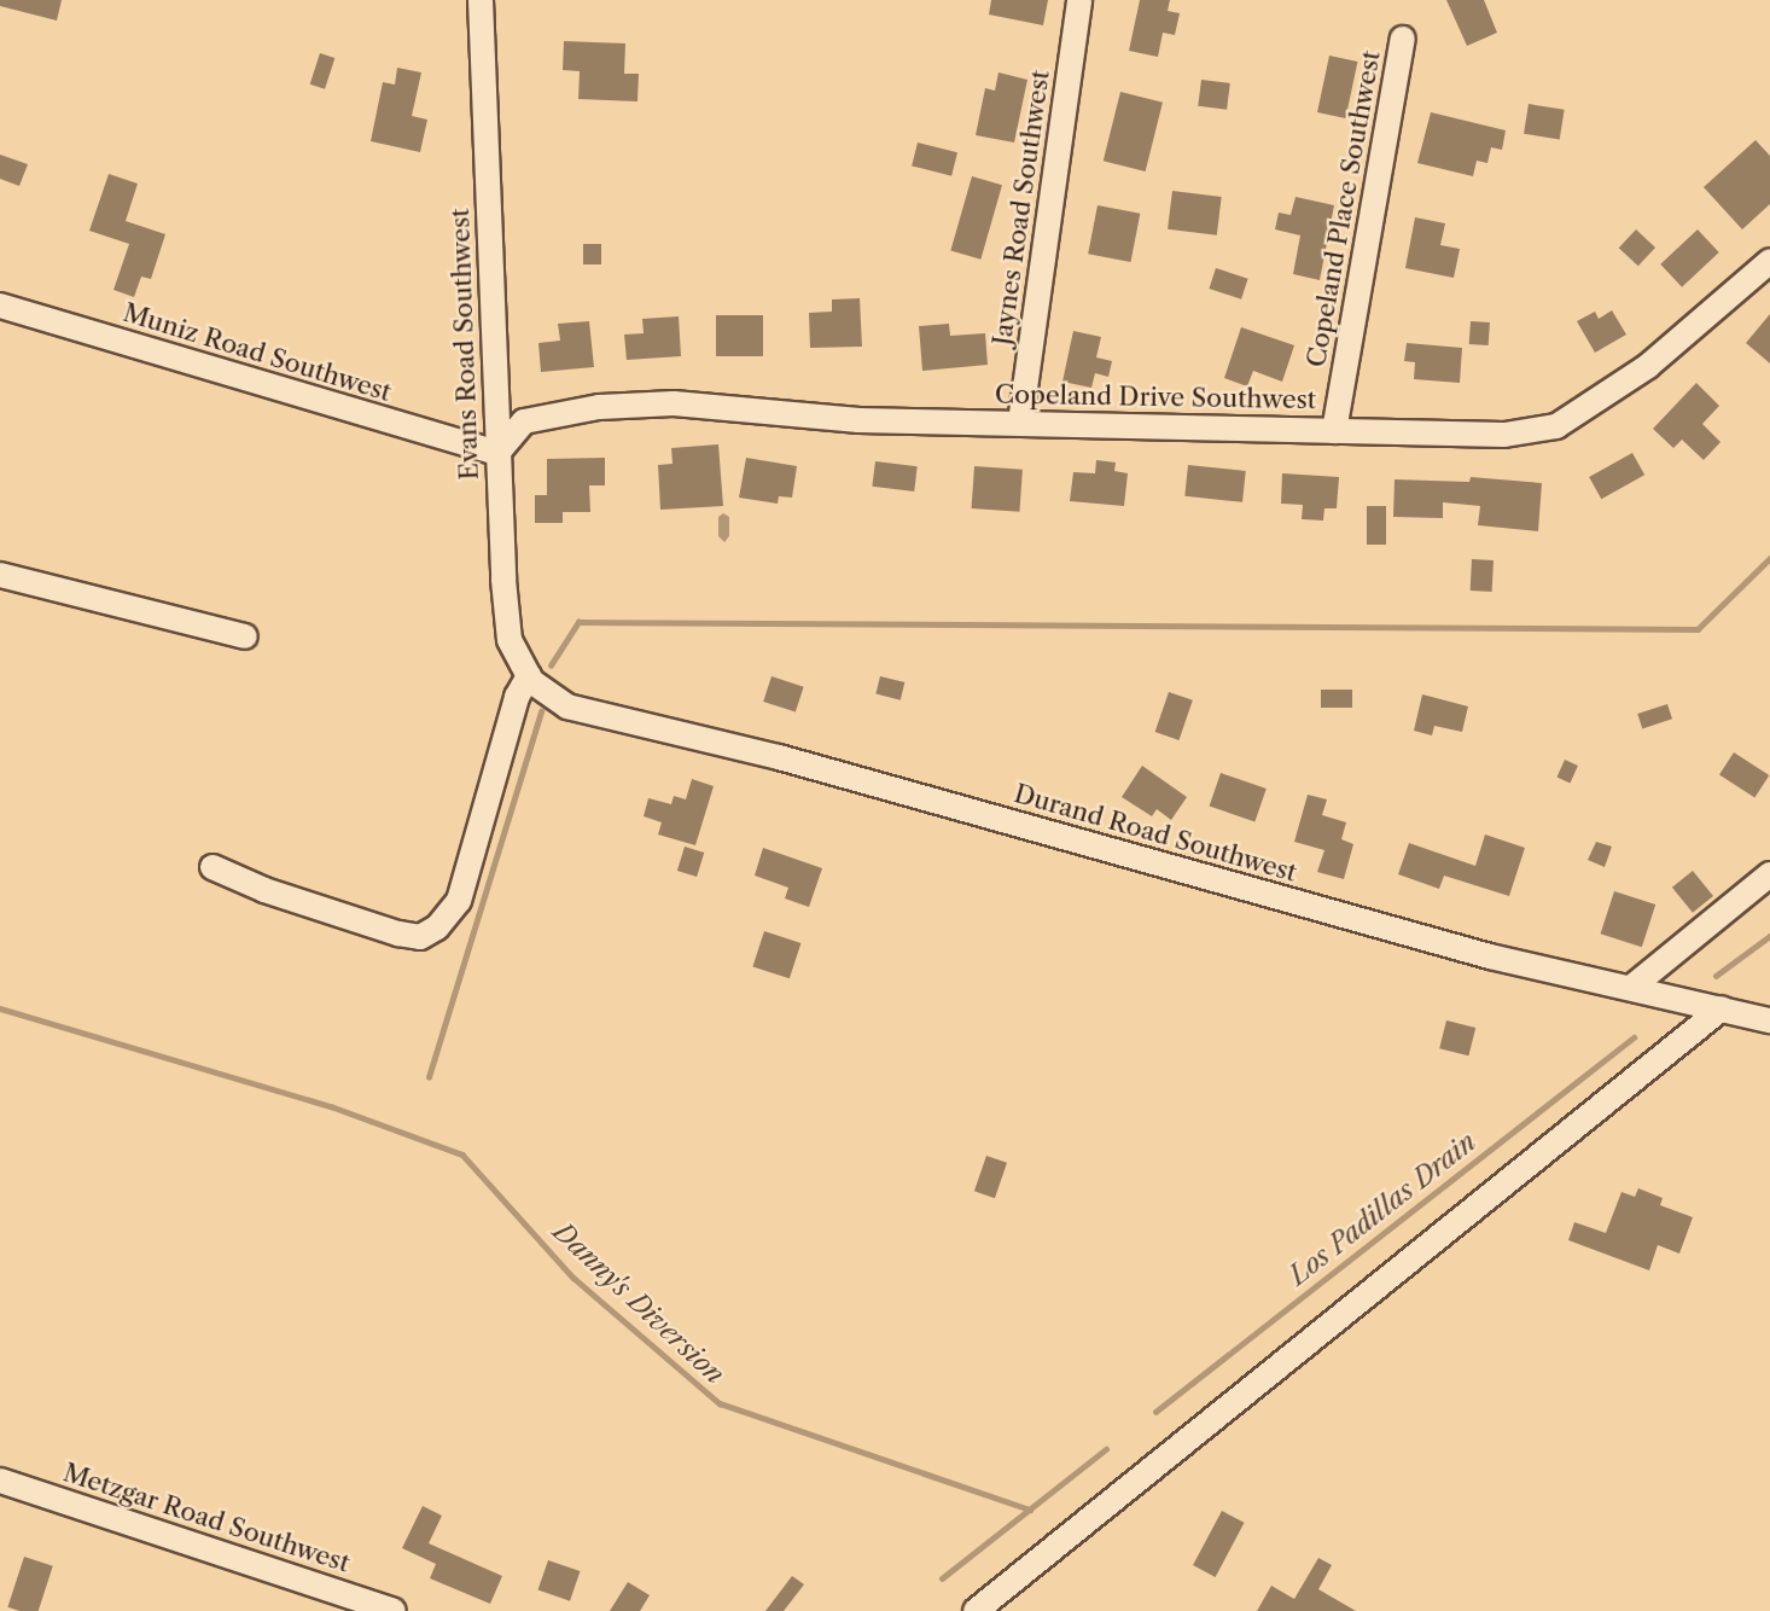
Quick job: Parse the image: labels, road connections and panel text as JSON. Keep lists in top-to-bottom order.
{
  "streets": {
    "street": [
      "Jaynes Road Southwest",
      "Copeland Place Southwest",
      "Evans Road Southwest",
      "Muniz Road Southwest",
      "Copeland Drive Southwest",
      "Durand Road Southwest",
      "Metzgar Road Southwest"
    ]
  },
  "crossings": [
    ["Jaynes Road Southwest", "Copeland Drive Southwest"],
    ["Copeland Place Southwest", "Copeland Drive Southwest"],
    ["Evans Road Southwest", "Muniz Road Southwest"],
    ["Evans Road Southwest", "Copeland Drive Southwest"],
    ["Evans Road Southwest", "Durand Road Southwest"],
    ["Muniz Road Southwest", "Copeland Drive Southwest"]
  ],
  "water": ["Los Padillas Drain", "Danny's Diversion"]
}
